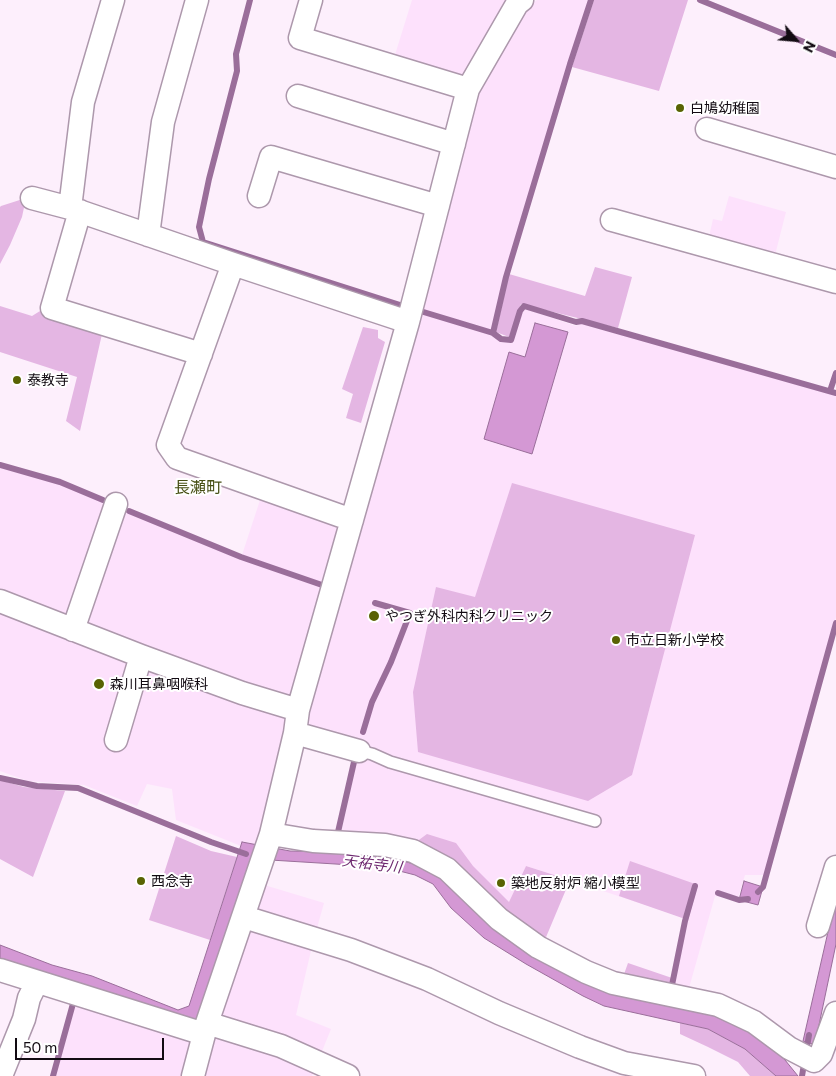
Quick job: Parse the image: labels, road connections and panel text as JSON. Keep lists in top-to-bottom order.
{
  "districts": ["長瀬町"],
  "water": ["天祐寺川"],
  "places": [
    "白鳩幼稚園",
    "泰教寺",
    "やつぎ外科内科クリニック",
    "市立日新小学校",
    "森川耳鼻咽喉科",
    "西念寺",
    "築地反射炉 縮小模型"
  ],
  "scale_bar": "50 m",
  "north": "bottom right"
}
